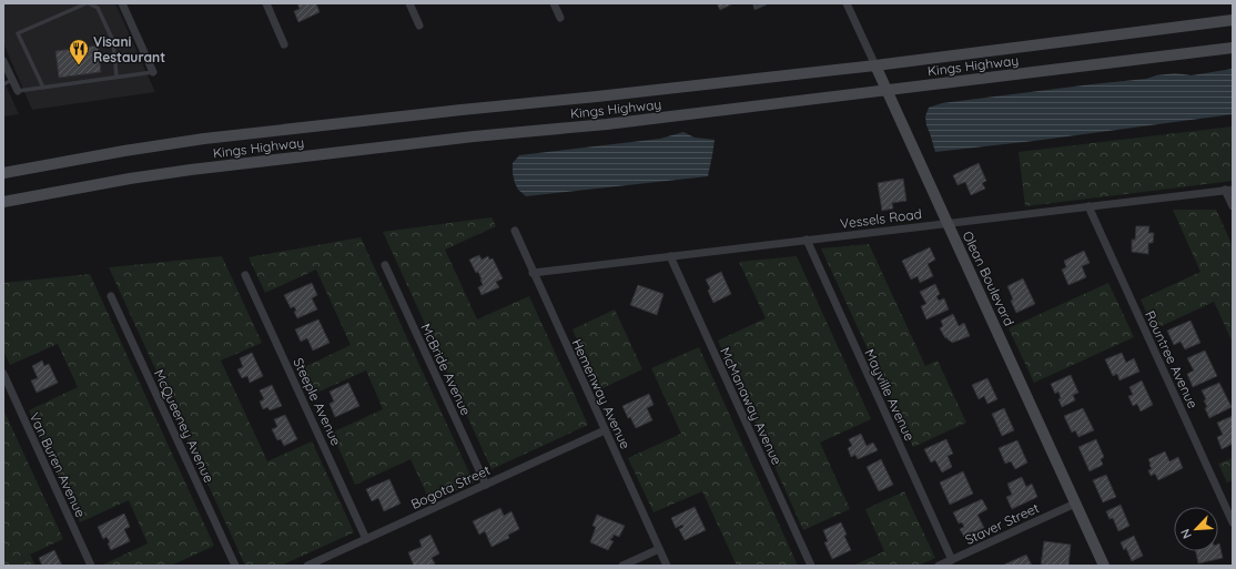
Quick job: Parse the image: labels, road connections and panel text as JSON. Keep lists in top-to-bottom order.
{
  "streets": {
    "main road": ["Kings Highway", "Olean Boulevard"],
    "street": [
      "Vessels Road",
      "Rountree Avenue",
      "McBride Avenue",
      "Hemenway Avenue",
      "Mayville Avenue",
      "Steeple Avenue",
      "McManaway Avenue",
      "McQueeney Avenue",
      "Van Buren Avenue",
      "Bogota Street",
      "Staver Street"
    ]
  },
  "crossings": [
    ["Kings Highway", "Olean Boulevard"],
    ["Vessels Road", "Olean Boulevard"],
    ["Vessels Road", "Rountree Avenue"],
    ["Vessels Road", "Hemenway Avenue"],
    ["Vessels Road", "Mayville Avenue"],
    ["Vessels Road", "McManaway Avenue"],
    ["Olean Boulevard", "Staver Street"],
    ["McBride Avenue", "Bogota Street"],
    ["Hemenway Avenue", "Bogota Street"],
    ["Mayville Avenue", "Staver Street"],
    ["Steeple Avenue", "Bogota Street"]
  ],
  "places": {
    "restaurant": ["Visani Restaurant"]
  },
  "north": "bottom left"
}
